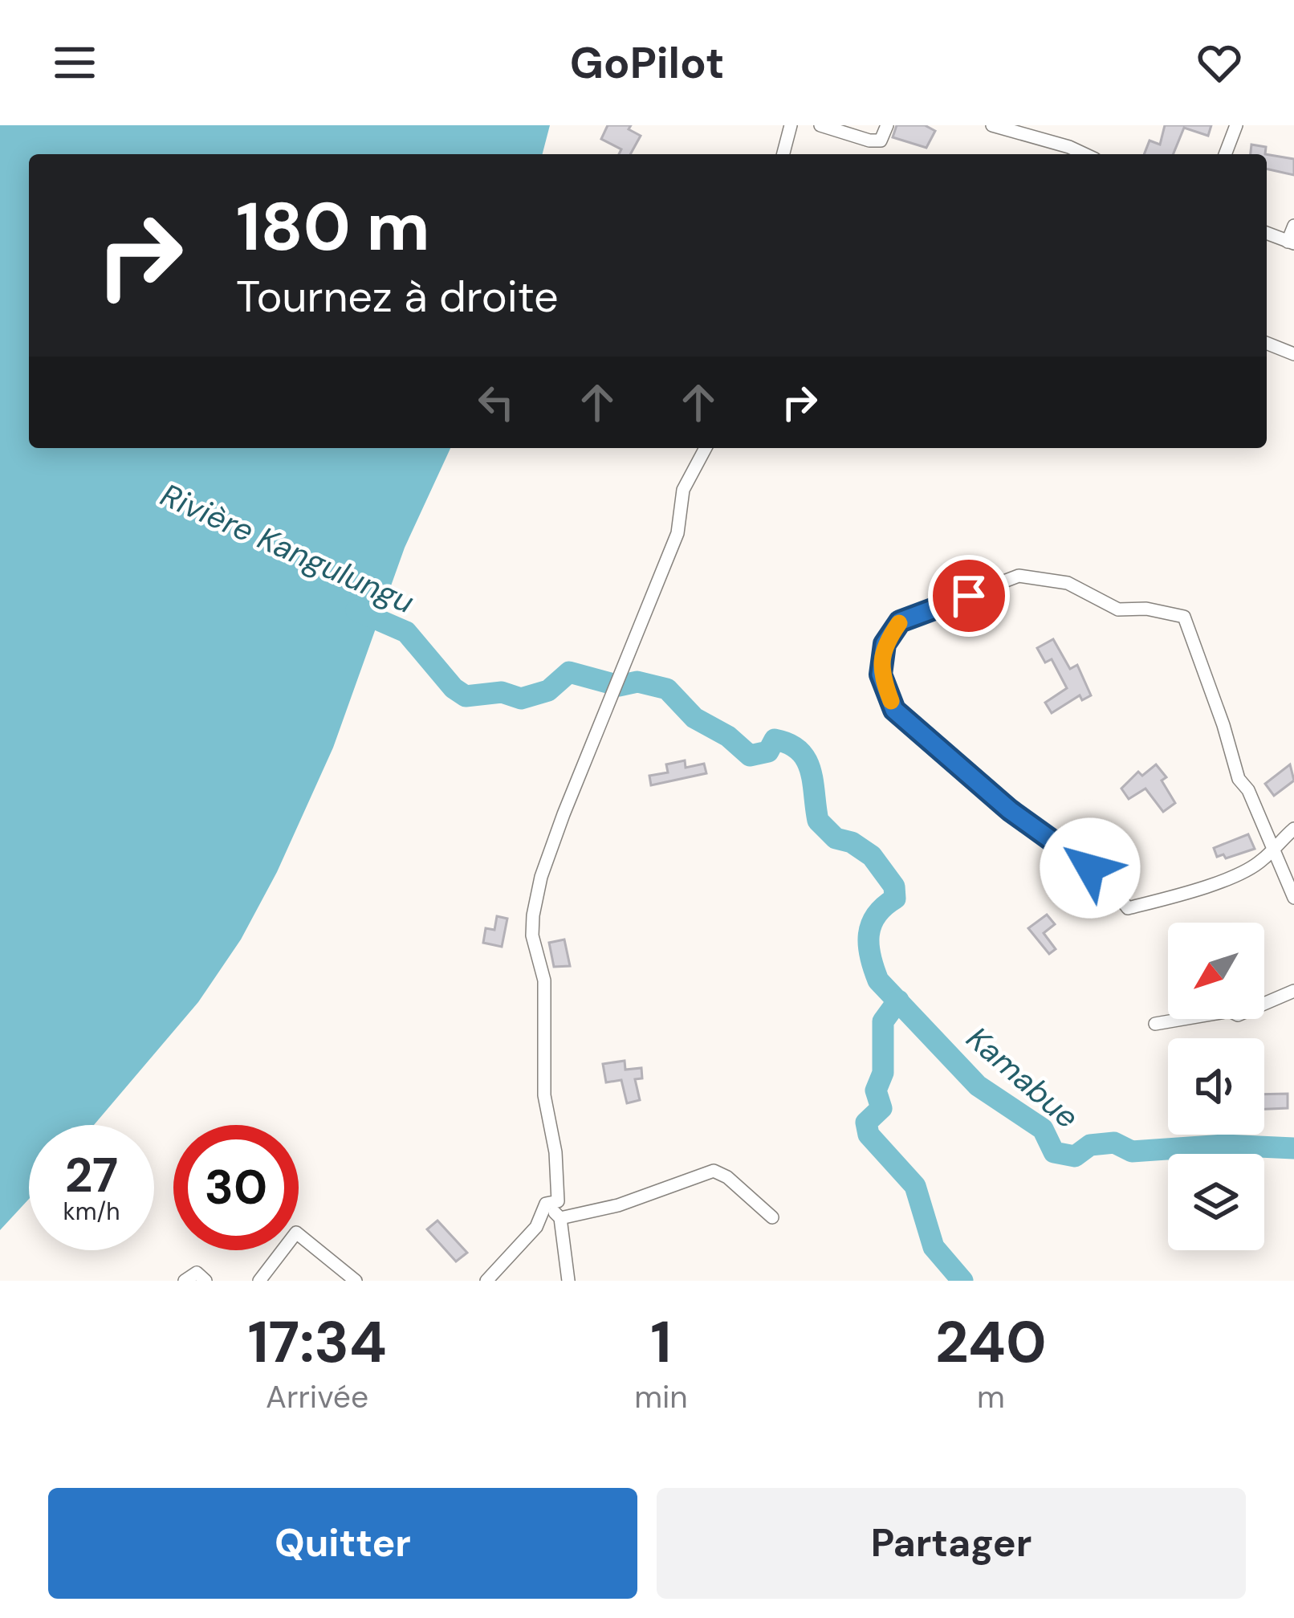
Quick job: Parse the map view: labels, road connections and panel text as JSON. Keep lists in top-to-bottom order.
{
  "water": ["Rivière Kangulungu", "Kamabue"],
  "north": "bottom left",
  "page": {
    "header": "GoPilot",
    "turn": ["180 m", "Tournez à droite"],
    "speed": "27 km/h",
    "limit": "30",
    "eta": [
      "17:34",
      "Arrivée",
      "1",
      "min",
      "240",
      "m"
    ],
    "buttons": ["Quitter", "Partager"]
  }
}
